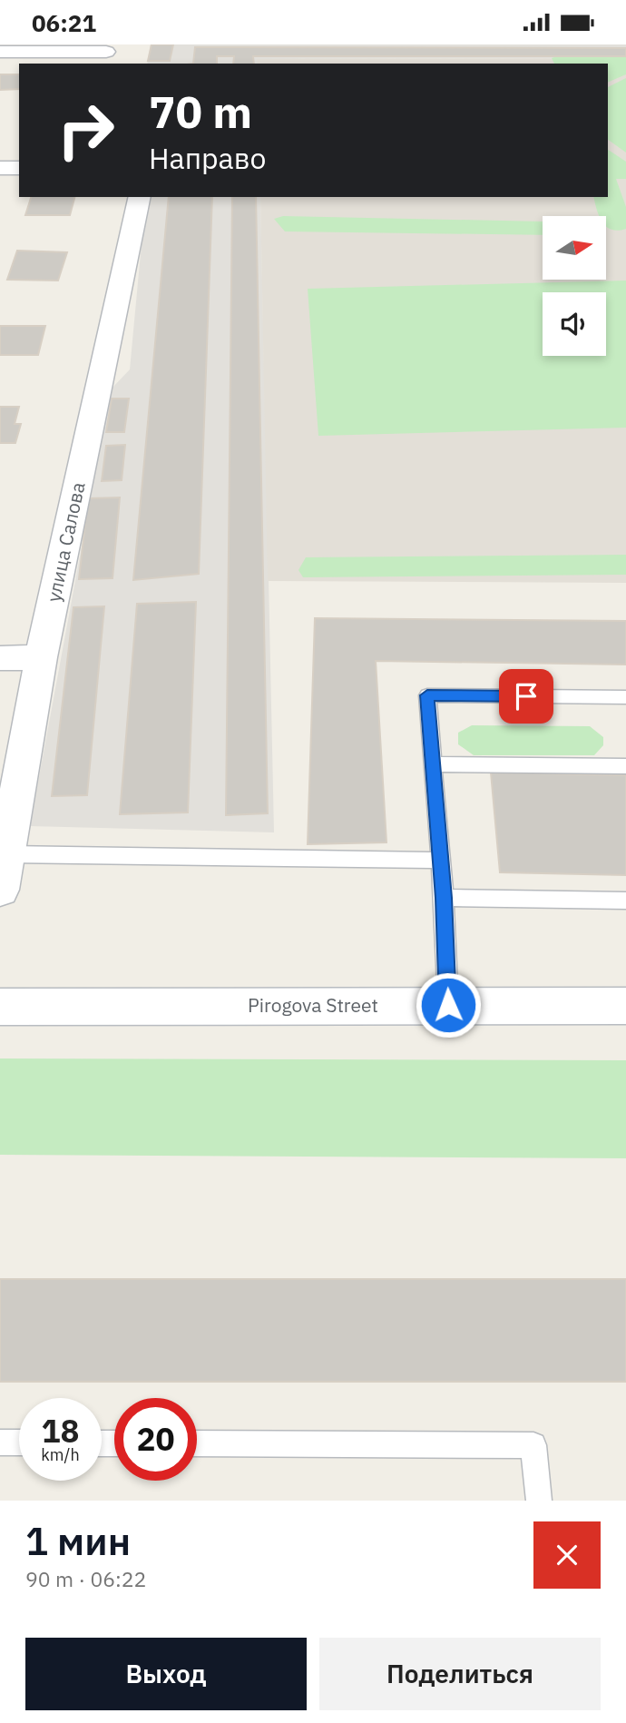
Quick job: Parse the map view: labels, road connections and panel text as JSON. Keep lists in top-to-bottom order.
{
  "streets": {
    "street": ["улица Салова", "Pirogova Street"]
  },
  "north": "right",
  "page": {
    "status": "06:21",
    "turn": ["70 m", "Направо"],
    "speed": "18 km/h",
    "limit": "20",
    "heading": ["1 мин", "90 m · 06:22"],
    "buttons": ["Выход", "Поделиться"]
  }
}
